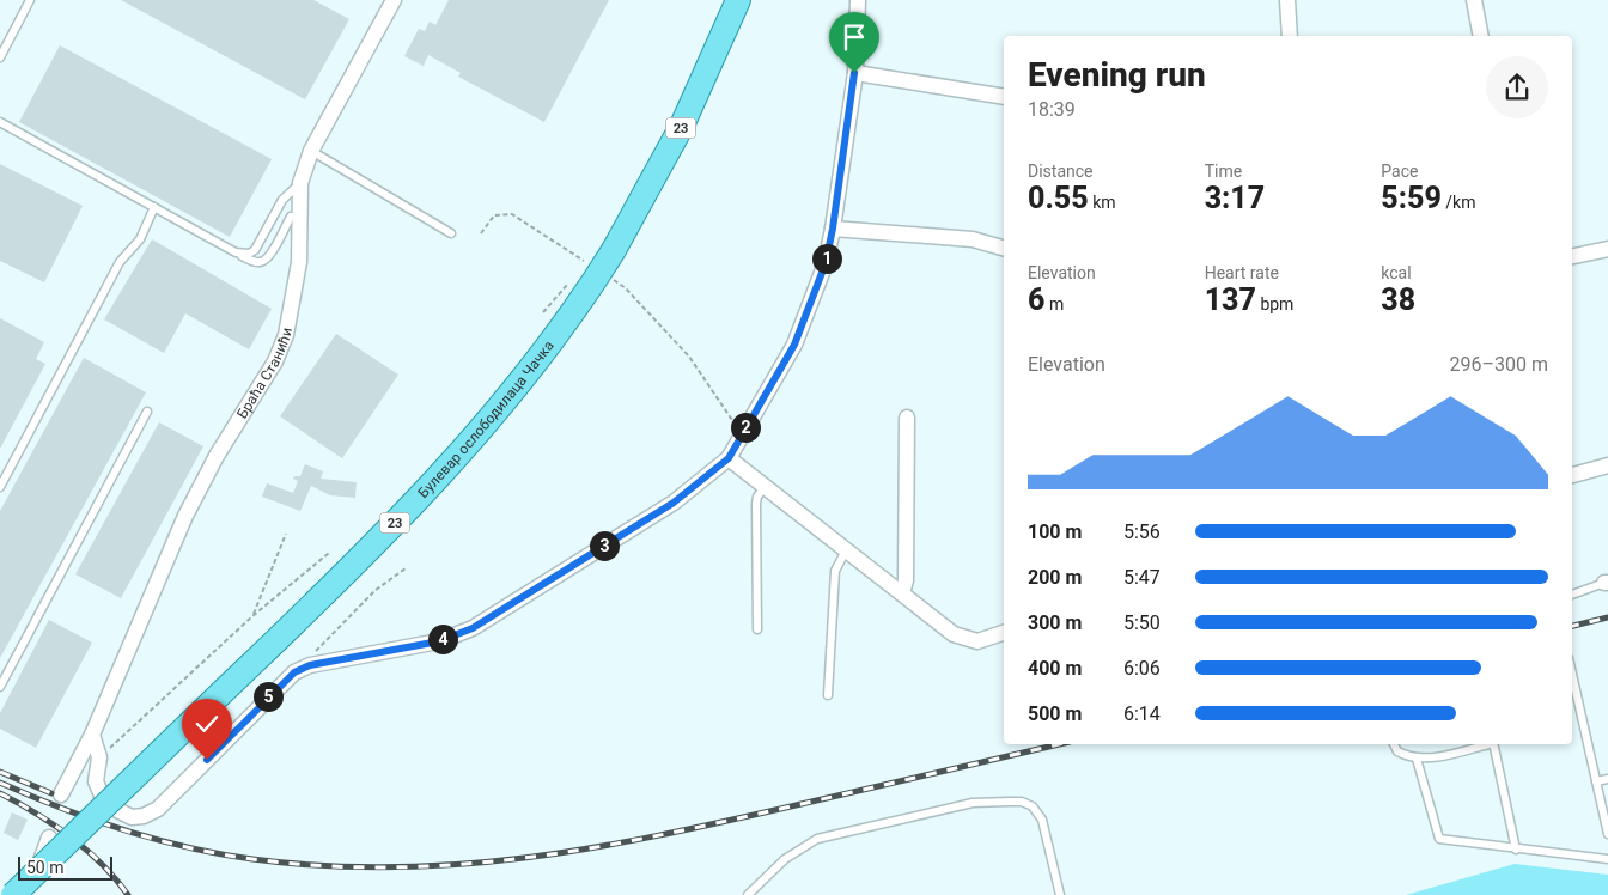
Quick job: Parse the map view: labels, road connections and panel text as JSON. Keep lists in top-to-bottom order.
{
  "streets": {
    "main road": ["23", "Булевар ослободилаца Чачка"],
    "street": ["Браћа Станићи"]
  },
  "scale_bar": "50 m",
  "page": {
    "heading": ["Evening run", "18:39"],
    "stats": [
      ["Distance", "0.55 km"],
      ["Time", "3:17"],
      ["Pace", "5:59 /km"],
      ["Elevation", "6 m"],
      ["Heart rate", "137 bpm"],
      ["kcal", "38"]
    ],
    "pins": [
      "1",
      "2",
      "3",
      "4",
      "5"
    ],
    "chart": ["Elevation", "296–300 m"],
    "list": [
      {
        "name": "100 m",
        "note": "5:56"
      },
      {
        "name": "200 m",
        "note": "5:47"
      },
      {
        "name": "300 m",
        "note": "5:50"
      },
      {
        "name": "400 m",
        "note": "6:06"
      },
      {
        "name": "500 m",
        "note": "6:14"
      }
    ],
    "scale": "50 m"
  }
}
